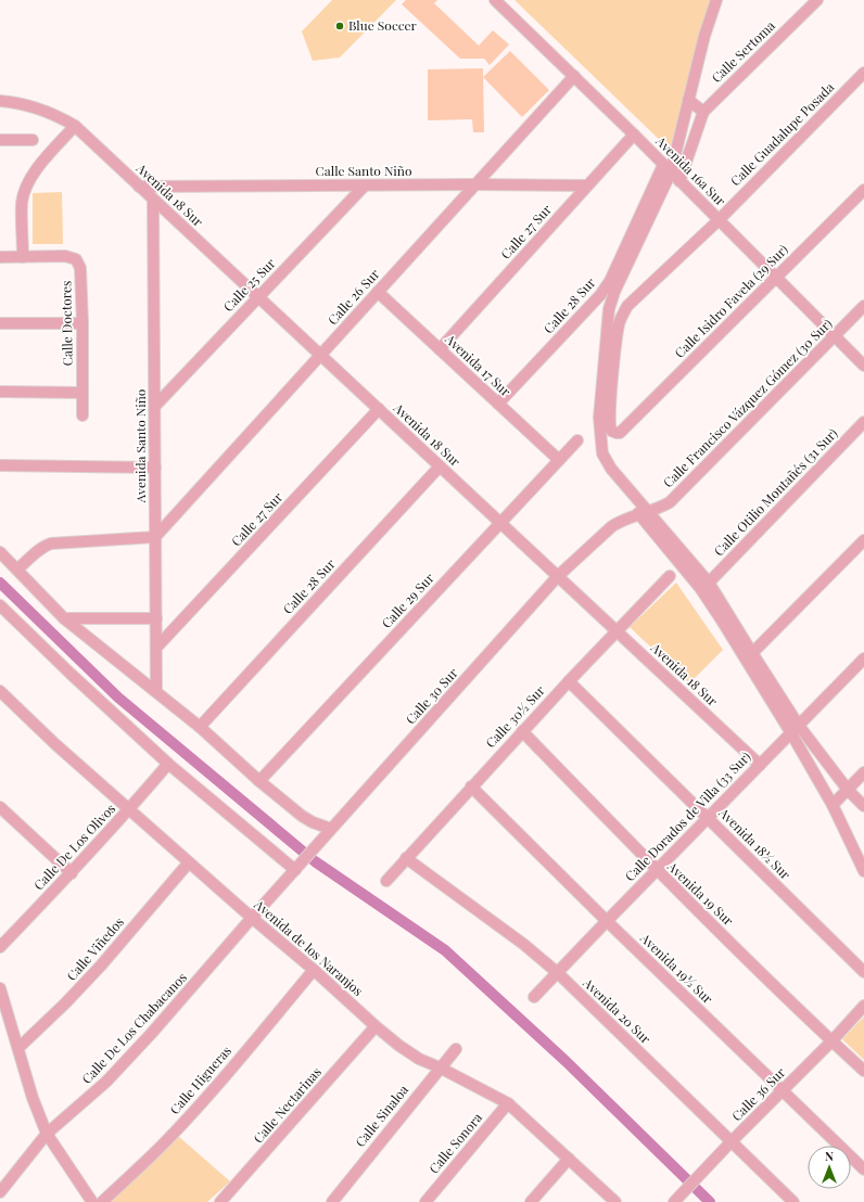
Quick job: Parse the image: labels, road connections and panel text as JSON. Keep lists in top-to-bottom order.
{
  "streets": {
    "street": [
      "Calle Sertoma",
      "Calle Guadalupe Posada",
      "Calle Santo Niño",
      "Avenida 16a Sur",
      "Avenida 18 Sur",
      "Calle 27 Sur",
      "Calle 25 Sur",
      "Calle 26 Sur",
      "Calle Isidro Favela (29 Sur)",
      "Calle 28 Sur",
      "Calle Doctores",
      "Avenida 17 Sur",
      "Calle Francisco Vázquez Gómez (30 Sur)",
      "Avenida Santo Niño",
      "Calle Otilio Montañés (31 Sur)",
      "Calle 29 Sur",
      "Calle 30 Sur",
      "Calle 30½ Sur",
      "Calle Dorados de Villa (33 Sur)",
      "Avenida 18½ Sur",
      "Calle De Los Olivos",
      "Avenida 19 Sur",
      "Avenida de los Naranjos",
      "Calle Viñedos",
      "Avenida 19½ Sur",
      "Avenida 20 Sur",
      "Calle De Los Chabacanos",
      "Calle Higueras",
      "Calle 36 Sur",
      "Calle Nectarinas",
      "Calle Sinaloa",
      "Calle Sonora"
    ]
  },
  "crossings": [
    ["Calle Guadalupe Posada", "Avenida 16a Sur"],
    ["Calle Guadalupe Posada", "Calle Isidro Favela (29 Sur)"],
    ["Calle Santo Niño", "Avenida 18 Sur"],
    ["Calle Santo Niño", "Calle 27 Sur"],
    ["Calle Santo Niño", "Calle 25 Sur"],
    ["Calle Santo Niño", "Calle 26 Sur"],
    ["Avenida 16a Sur", "Calle 27 Sur"],
    ["Avenida 16a Sur", "Calle 26 Sur"],
    ["Avenida 16a Sur", "Calle Isidro Favela (29 Sur)"],
    ["Avenida 16a Sur", "Calle 28 Sur"],
    ["Avenida 16a Sur", "Calle Francisco Vázquez Gómez (30 Sur)"],
    ["Avenida 18 Sur", "Calle 27 Sur"],
    ["Avenida 18 Sur", "Calle 25 Sur"],
    ["Avenida 18 Sur", "Calle 26 Sur"],
    ["Avenida 18 Sur", "Calle 28 Sur"],
    ["Avenida 18 Sur", "Avenida Santo Niño"],
    ["Avenida 18 Sur", "Calle 29 Sur"],
    ["Avenida 18 Sur", "Calle 30 Sur"],
    ["Avenida 18 Sur", "Calle 30½ Sur"],
    ["Avenida 18 Sur", "Calle Dorados de Villa (33 Sur)"],
    ["Calle 27 Sur", "Avenida 17 Sur"],
    ["Calle 27 Sur", "Avenida Santo Niño"],
    ["Calle 25 Sur", "Avenida Santo Niño"],
    ["Calle 26 Sur", "Avenida 17 Sur"],
    ["Calle 26 Sur", "Avenida Santo Niño"],
    ["Calle 28 Sur", "Avenida 17 Sur"],
    ["Avenida 17 Sur", "Calle 29 Sur"],
    ["Calle Francisco Vázquez Gómez (30 Sur)", "Calle 30 Sur"],
    ["Calle 30 Sur", "Avenida de los Naranjos"],
    ["Calle 30 Sur", "Calle De Los Chabacanos"],
    ["Calle 30½ Sur", "Avenida 18½ Sur"],
    ["Calle 30½ Sur", "Avenida 19 Sur"],
    ["Calle 30½ Sur", "Avenida 19½ Sur"],
    ["Calle 30½ Sur", "Avenida 20 Sur"],
    ["Calle Dorados de Villa (33 Sur)", "Avenida 18½ Sur"],
    ["Calle Dorados de Villa (33 Sur)", "Avenida 19 Sur"],
    ["Calle Dorados de Villa (33 Sur)", "Avenida 19½ Sur"],
    ["Calle Dorados de Villa (33 Sur)", "Avenida 20 Sur"],
    ["Calle De Los Olivos", "Avenida de los Naranjos"],
    ["Avenida 19 Sur", "Calle 36 Sur"],
    ["Avenida de los Naranjos", "Calle Viñedos"],
    ["Avenida de los Naranjos", "Calle De Los Chabacanos"],
    ["Avenida de los Naranjos", "Calle Higueras"],
    ["Avenida de los Naranjos", "Calle Nectarinas"],
    ["Avenida de los Naranjos", "Calle Sinaloa"],
    ["Avenida de los Naranjos", "Calle Sonora"],
    ["Avenida 19½ Sur", "Calle 36 Sur"],
    ["Avenida 20 Sur", "Calle 36 Sur"]
  ],
  "places": ["Blue Soccer"],
  "north": "top"
}
